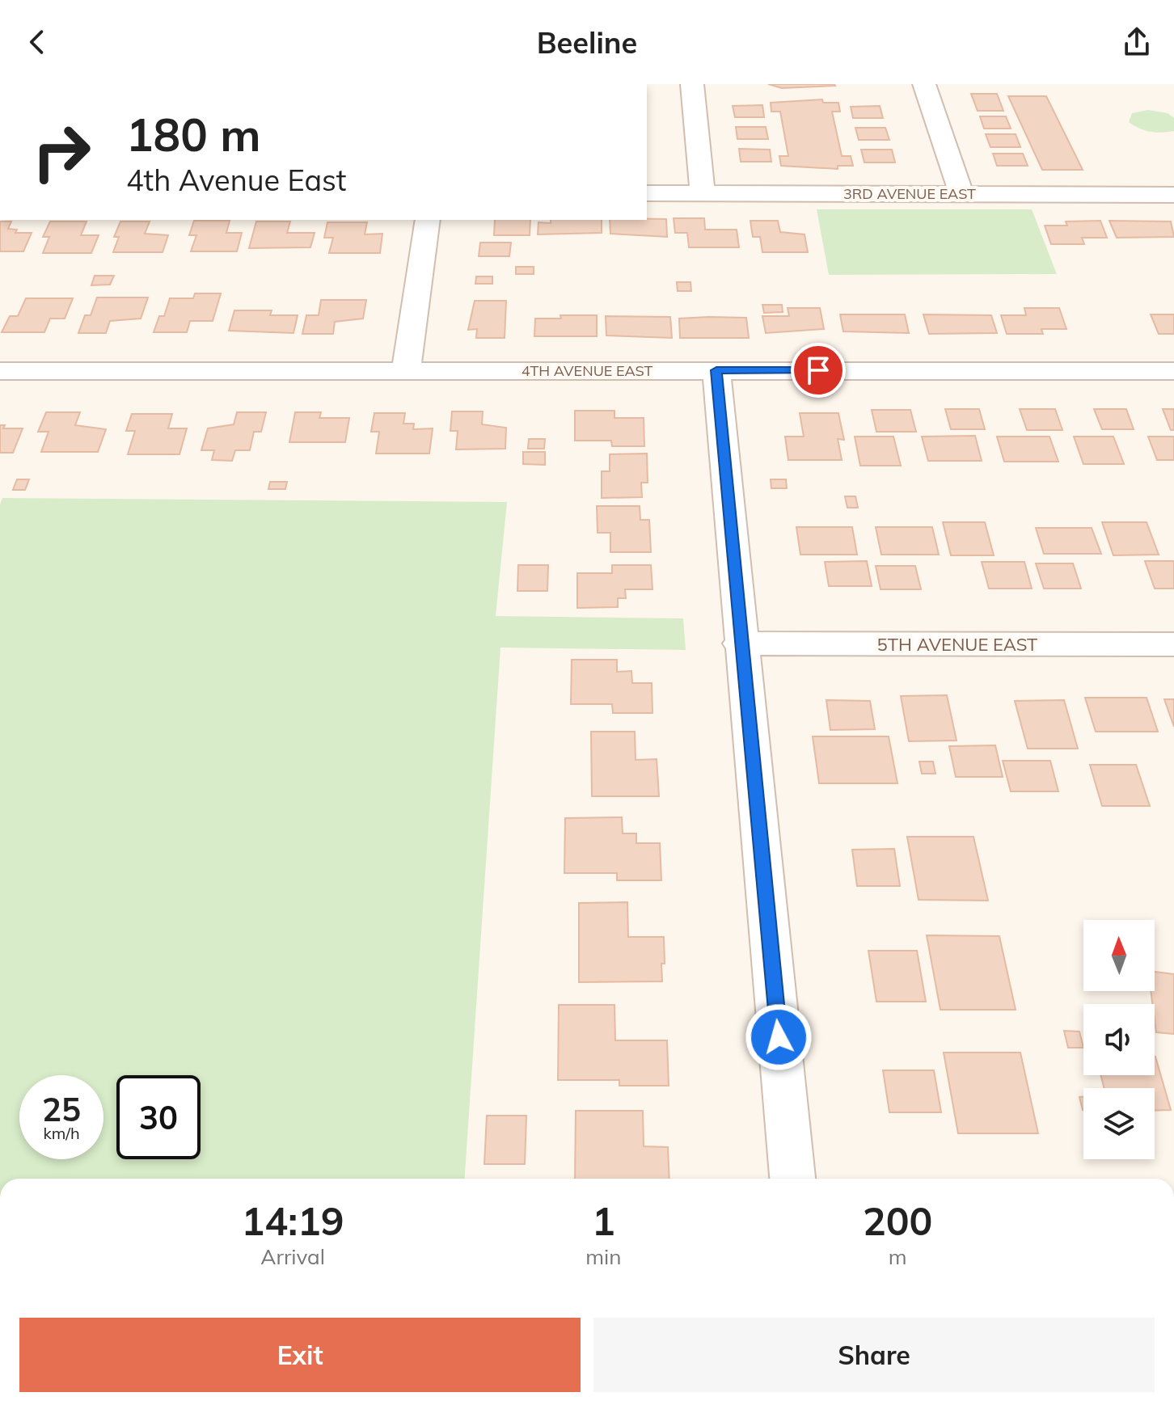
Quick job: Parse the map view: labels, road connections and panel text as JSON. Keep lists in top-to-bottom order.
{
  "streets": {
    "street": ["3RD AVENUE EAST", "4TH AVENUE EAST", "5TH AVENUE EAST"]
  },
  "north": "top",
  "page": {
    "header": "Beeline",
    "turn": ["180 m", "4th Avenue East"],
    "speed": "25 km/h",
    "limit": "30",
    "eta": [
      "14:19",
      "Arrival",
      "1",
      "min",
      "200",
      "m"
    ],
    "buttons": ["Exit", "Share"]
  }
}
